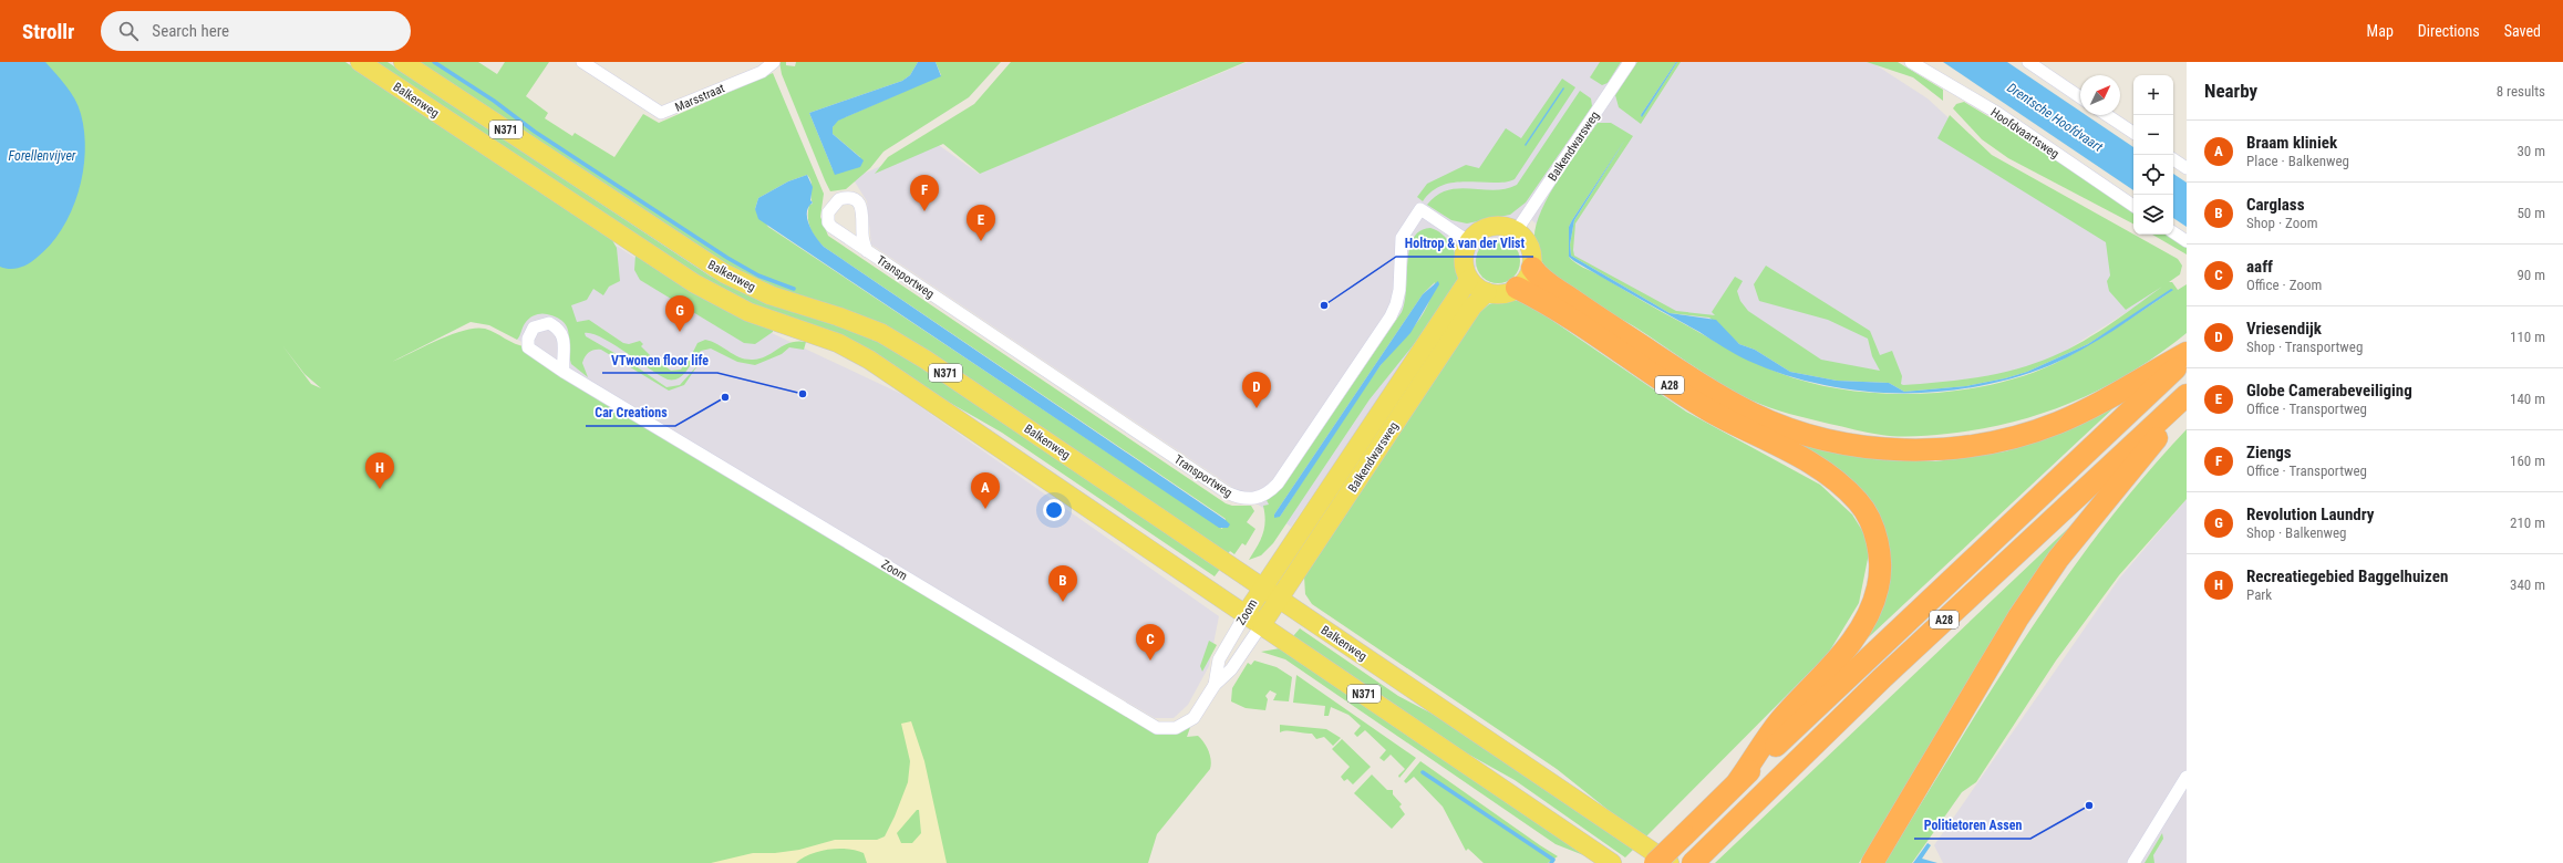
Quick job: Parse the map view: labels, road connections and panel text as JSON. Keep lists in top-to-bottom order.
{
  "streets": {
    "highway": ["A28"],
    "main road": [
      "Balkenweg",
      "N371",
      "Balkendwarsweg",
      "Zoom"
    ],
    "street": ["Marsstraat", "Hoofdvaartsweg", "Transportweg"]
  },
  "crossings": [
    ["Balkenweg", "Balkendwarsweg"],
    ["Balkenweg", "Zoom"],
    ["Balkendwarsweg", "Transportweg"],
    ["Balkendwarsweg", "A28"],
    ["Balkendwarsweg", "Zoom"],
    ["Transportweg", "A28"]
  ],
  "water": ["Drentsche Hoofdvaart", "Forellenvijver"],
  "places": [
    "Holtrop & van der Vlist",
    "VTwonen floor life",
    "Car Creations",
    "Politietoren Assen"
  ],
  "north": "top right",
  "page": {
    "header": "Strollr",
    "search": "Search here",
    "nav": ["Map", "Directions", "Saved"],
    "heading": ["Nearby", "8 results"],
    "map_buttons": ["+", "−"],
    "list": [
      {
        "mark": "A",
        "name": "Braam kliniek",
        "note": "Place · Balkenweg",
        "value": "30 m"
      },
      {
        "mark": "B",
        "name": "Carglass",
        "note": "Shop · Zoom",
        "value": "50 m"
      },
      {
        "mark": "C",
        "name": "aaff",
        "note": "Office · Zoom",
        "value": "90 m"
      },
      {
        "mark": "D",
        "name": "Vriesendijk",
        "note": "Shop · Transportweg",
        "value": "110 m"
      },
      {
        "mark": "E",
        "name": "Globe Camerabeveiliging",
        "note": "Office · Transportweg",
        "value": "140 m"
      },
      {
        "mark": "F",
        "name": "Ziengs",
        "note": "Office · Transportweg",
        "value": "160 m"
      },
      {
        "mark": "G",
        "name": "Revolution Laundry",
        "note": "Shop · Balkenweg",
        "value": "210 m"
      },
      {
        "mark": "H",
        "name": "Recreatiegebied Baggelhuizen",
        "note": "Park",
        "value": "340 m"
      }
    ],
    "pins": [
      "F",
      "E",
      "G",
      "D",
      "H",
      "A",
      "B",
      "C"
    ]
  }
}
